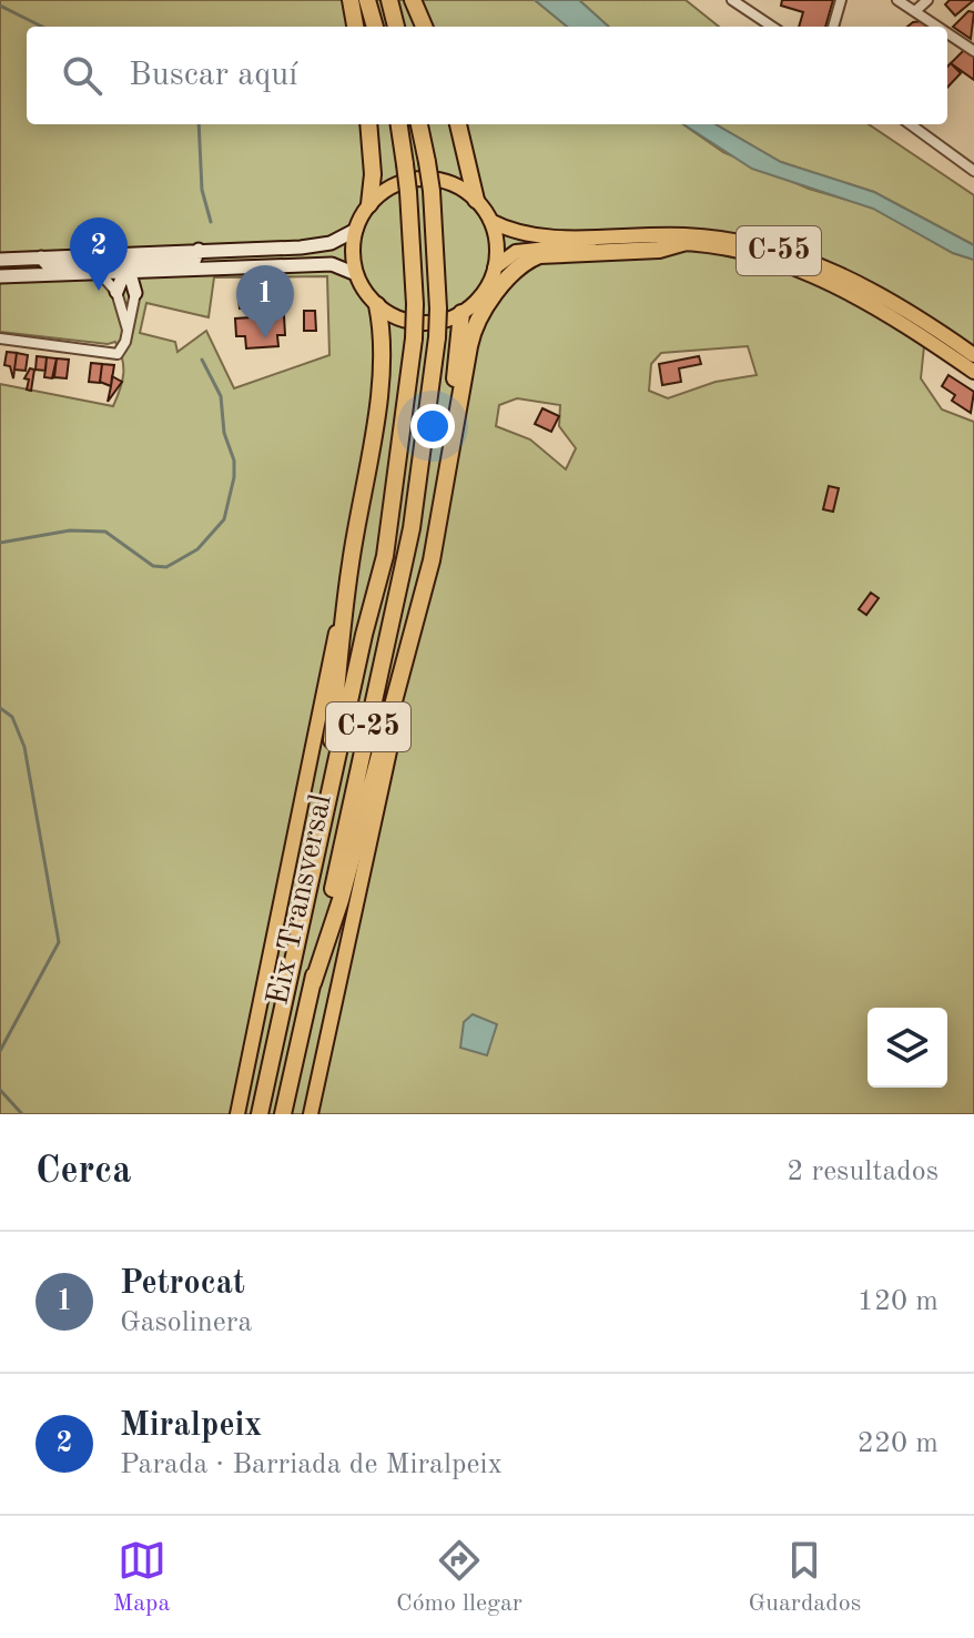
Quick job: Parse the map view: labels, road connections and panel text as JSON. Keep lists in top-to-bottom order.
{
  "streets": {
    "highway": ["C-25", "Eix Transversal"],
    "main road": ["C-55"]
  },
  "page": {
    "search": "Buscar aquí",
    "pins": ["2", "1"],
    "heading": ["Cerca", "2 resultados"],
    "list": [
      {
        "mark": "1",
        "name": "Petrocat",
        "note": "Gasolinera",
        "value": "120 m"
      },
      {
        "mark": "2",
        "name": "Miralpeix",
        "note": "Parada · Barriada de Miralpeix",
        "value": "220 m"
      }
    ],
    "nav": ["Mapa", "Cómo llegar", "Guardados"]
  }
}
